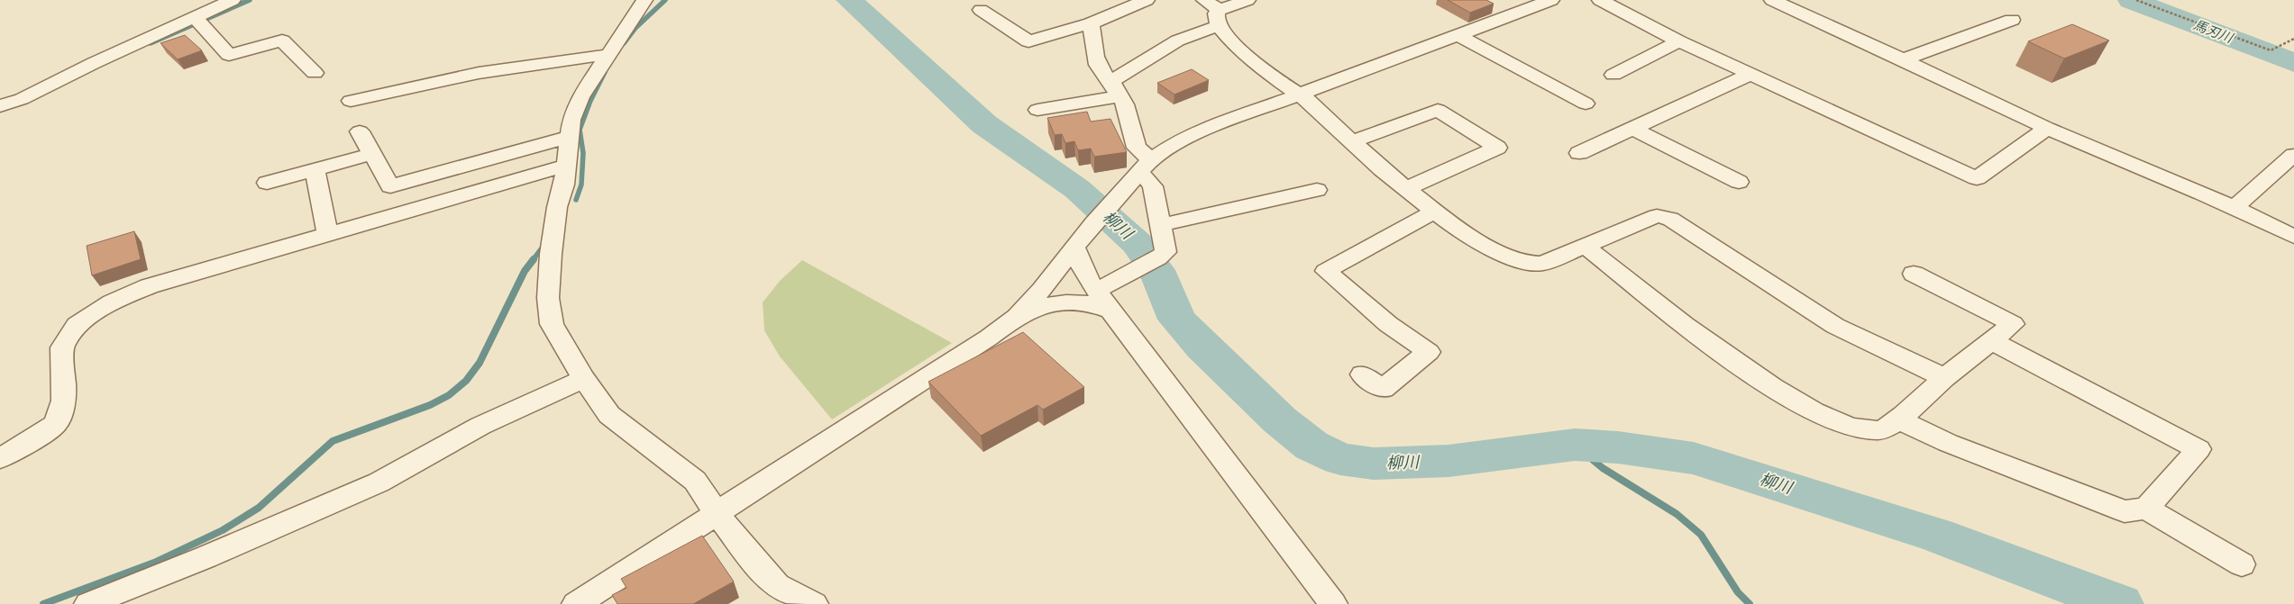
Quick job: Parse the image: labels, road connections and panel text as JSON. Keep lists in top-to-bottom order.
{
  "water": ["馬刃川", "柳川"]
}
